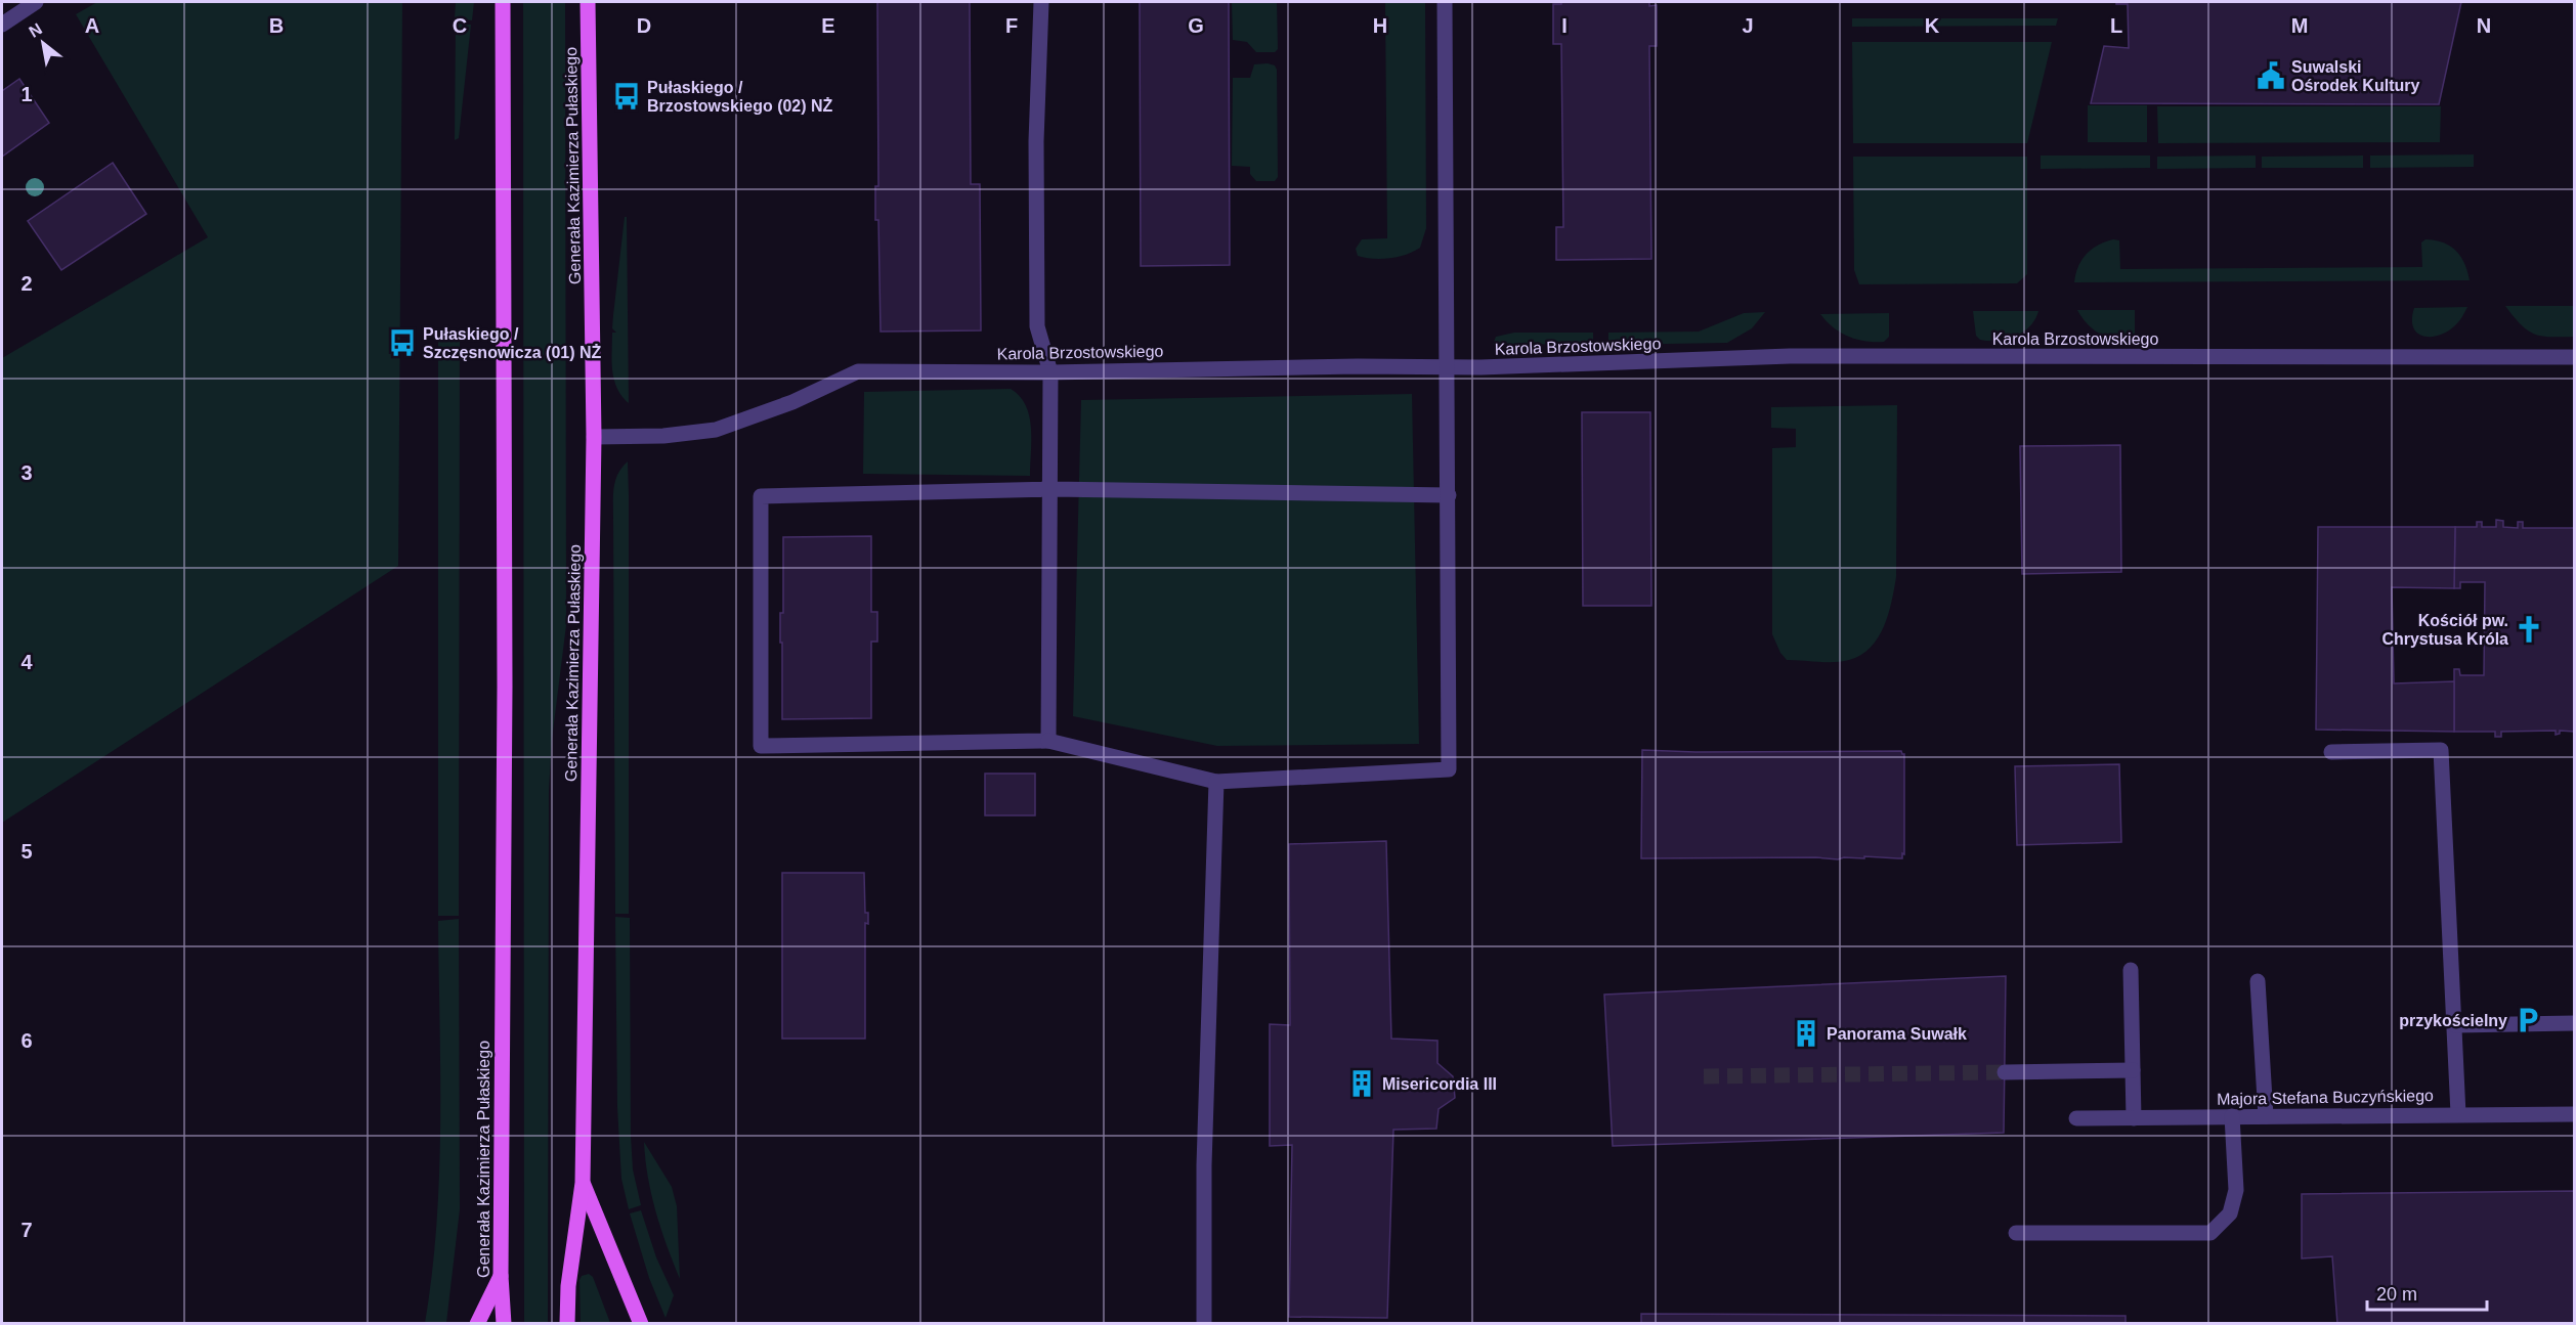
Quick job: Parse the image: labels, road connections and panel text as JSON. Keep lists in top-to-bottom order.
{
  "streets": {
    "main road": ["Generała Kazimierza Pułaskiego"],
    "street": ["Karola Brzostowskiego", "Majora Stefana Buczyńskiego"]
  },
  "crossings": [
    ["Generała Kazimierza Pułaskiego", "Karola Brzostowskiego"]
  ],
  "places": {
    "public building": ["Suwalski Ośrodek Kultury"],
    "bus stop": ["Pułaskiego / Brzostowskiego (02) NŻ", "Pułaskiego / Szczęsnowicza (01) NŻ"],
    "church": ["Kościół pw. Chrystusa Króla"],
    "parking": ["przykościelny"],
    "building": ["Panorama Suwałk", "Misericordia III"]
  },
  "scale_bar": "20 m",
  "north": "top left",
  "grid": {
    "columns": [
      "A",
      "B",
      "C",
      "D",
      "E",
      "F",
      "G",
      "H",
      "I",
      "J",
      "K",
      "L",
      "M",
      "N"
    ],
    "rows": [
      "1",
      "2",
      "3",
      "4",
      "5",
      "6",
      "7"
    ]
  }
}
